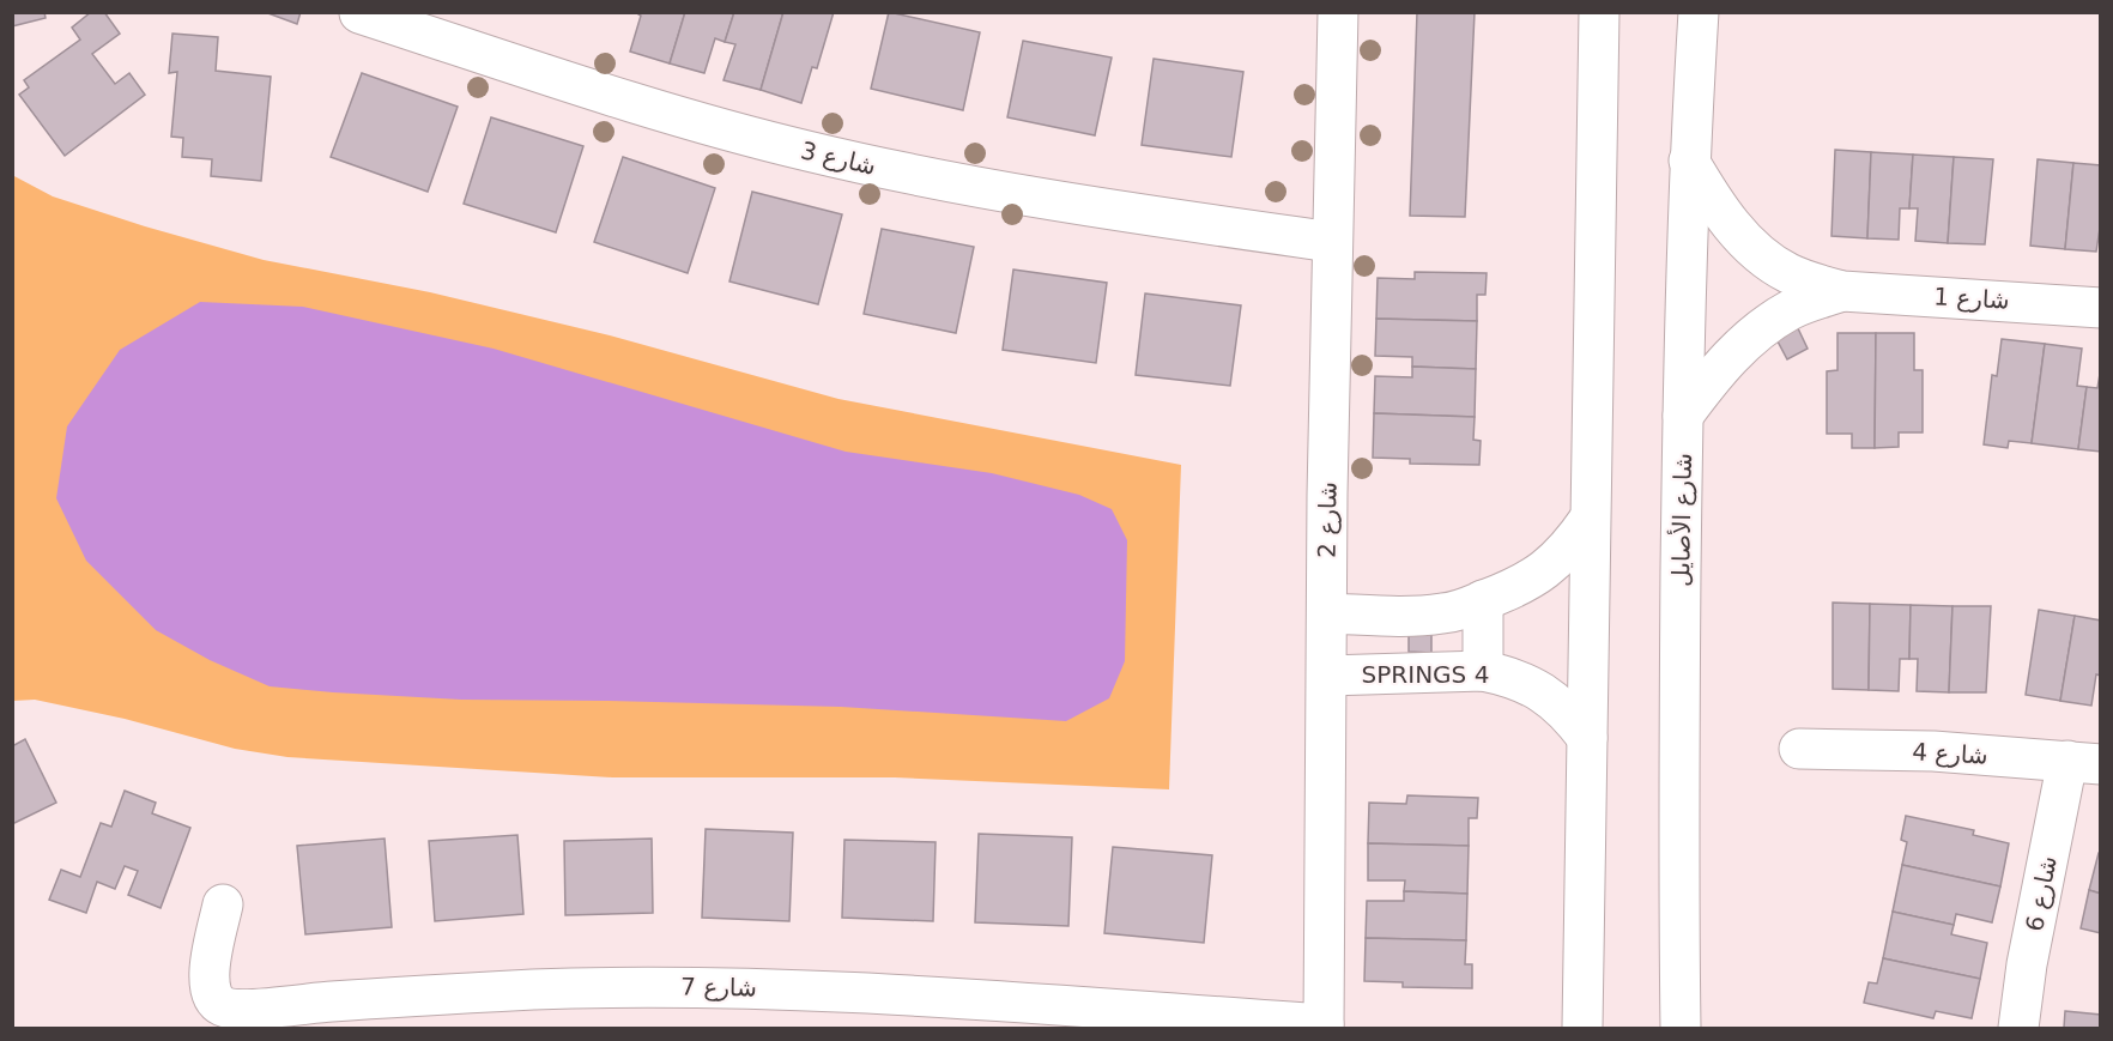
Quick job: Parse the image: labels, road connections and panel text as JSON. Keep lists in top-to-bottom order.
{
  "streets": {
    "street": [
      "شارع 3",
      "شارع 1",
      "شارع 2",
      "شارع الأصايل",
      "SPRINGS 4",
      "شارع 4",
      "شارع 6",
      "شارع 7"
    ]
  },
  "crossings": [
    ["شارع 3", "شارع 2"],
    ["شارع 1", "شارع الأصايل"],
    ["شارع 2", "SPRINGS 4"],
    ["شارع 2", "شارع 7"],
    ["شارع 4", "شارع 6"]
  ]
}
